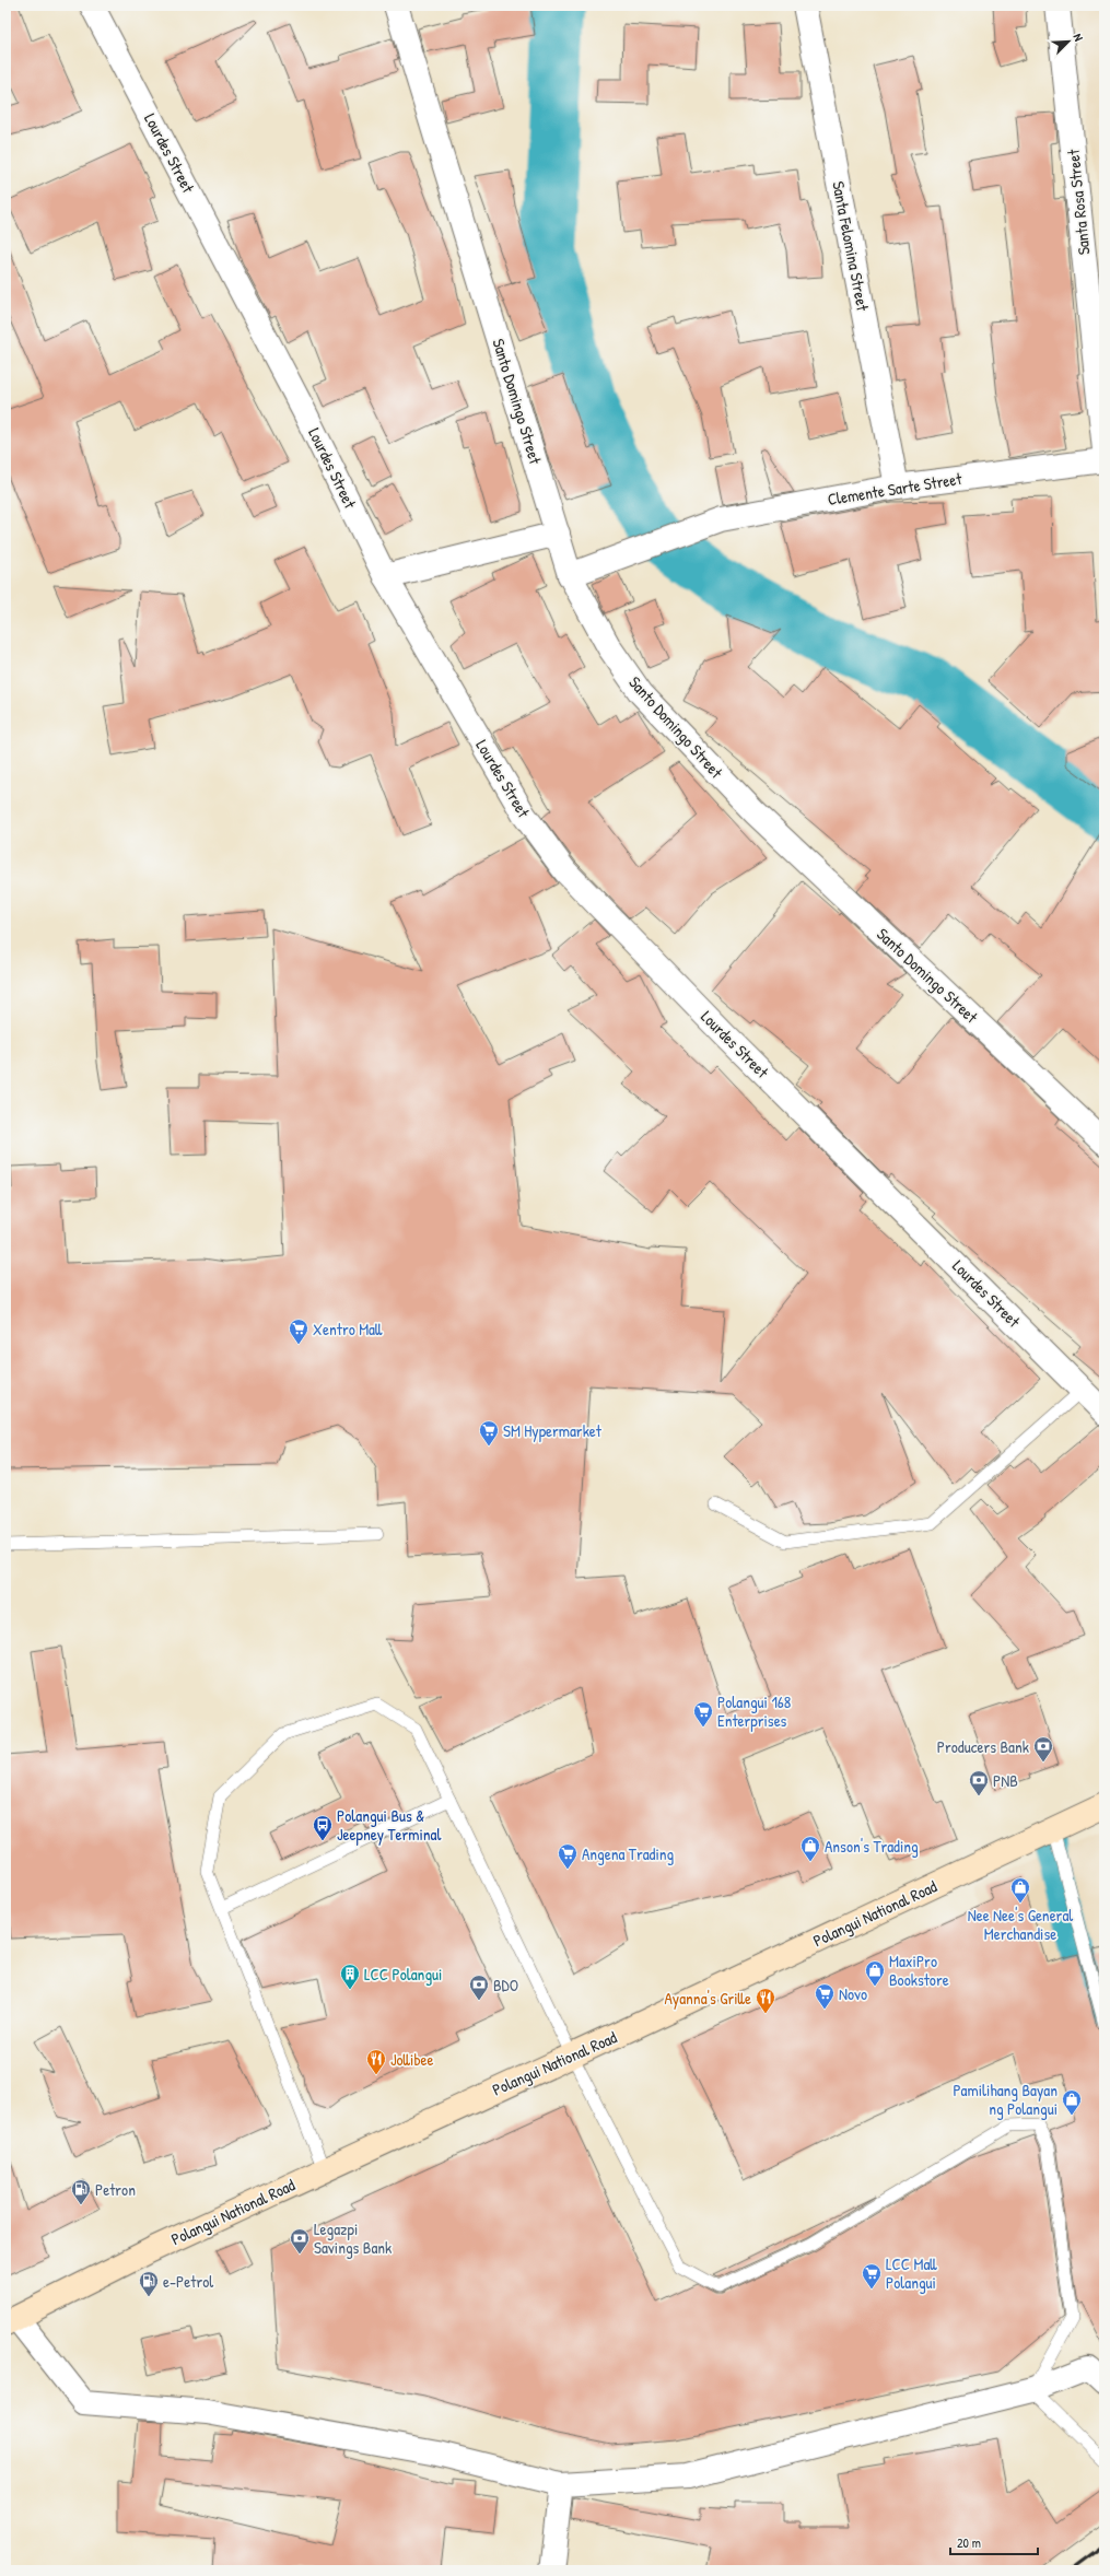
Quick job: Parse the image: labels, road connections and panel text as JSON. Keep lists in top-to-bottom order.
{
  "streets": {
    "main road": ["Polangui National Road"],
    "street": [
      "Lourdes Street",
      "Santa Rosa Street",
      "Santa Felomina Street",
      "Santo Domingo Street",
      "Clemente Sarte Street"
    ]
  },
  "crossings": [
    ["Santa Felomina Street", "Clemente Sarte Street"],
    ["Santo Domingo Street", "Clemente Sarte Street"]
  ],
  "places": {
    "supermarket": [
      "Xentro Mall",
      "SM Hypermarket",
      "Polangui 168 Enterprises",
      "Angena Trading",
      "Novo",
      "LCC Mall Polangui"
    ],
    "bank": [
      "Producers Bank",
      "PNB",
      "BDO",
      "Legazpi Savings Bank"
    ],
    "bus stop": ["Polangui Bus & Jeepney Terminal"],
    "shop": [
      "Anson's Trading",
      "Nee Nee's General Merchandise",
      "MaxiPro Bookstore",
      "Pamilihang Bayan ng Polangui"
    ],
    "building": ["LCC Polangui"],
    "restaurant": ["Ayanna's Grille", "Jollibee"],
    "fuel station": ["Petron", "e-Petrol"]
  },
  "scale_bar": "20 m",
  "north": "top right"
}
